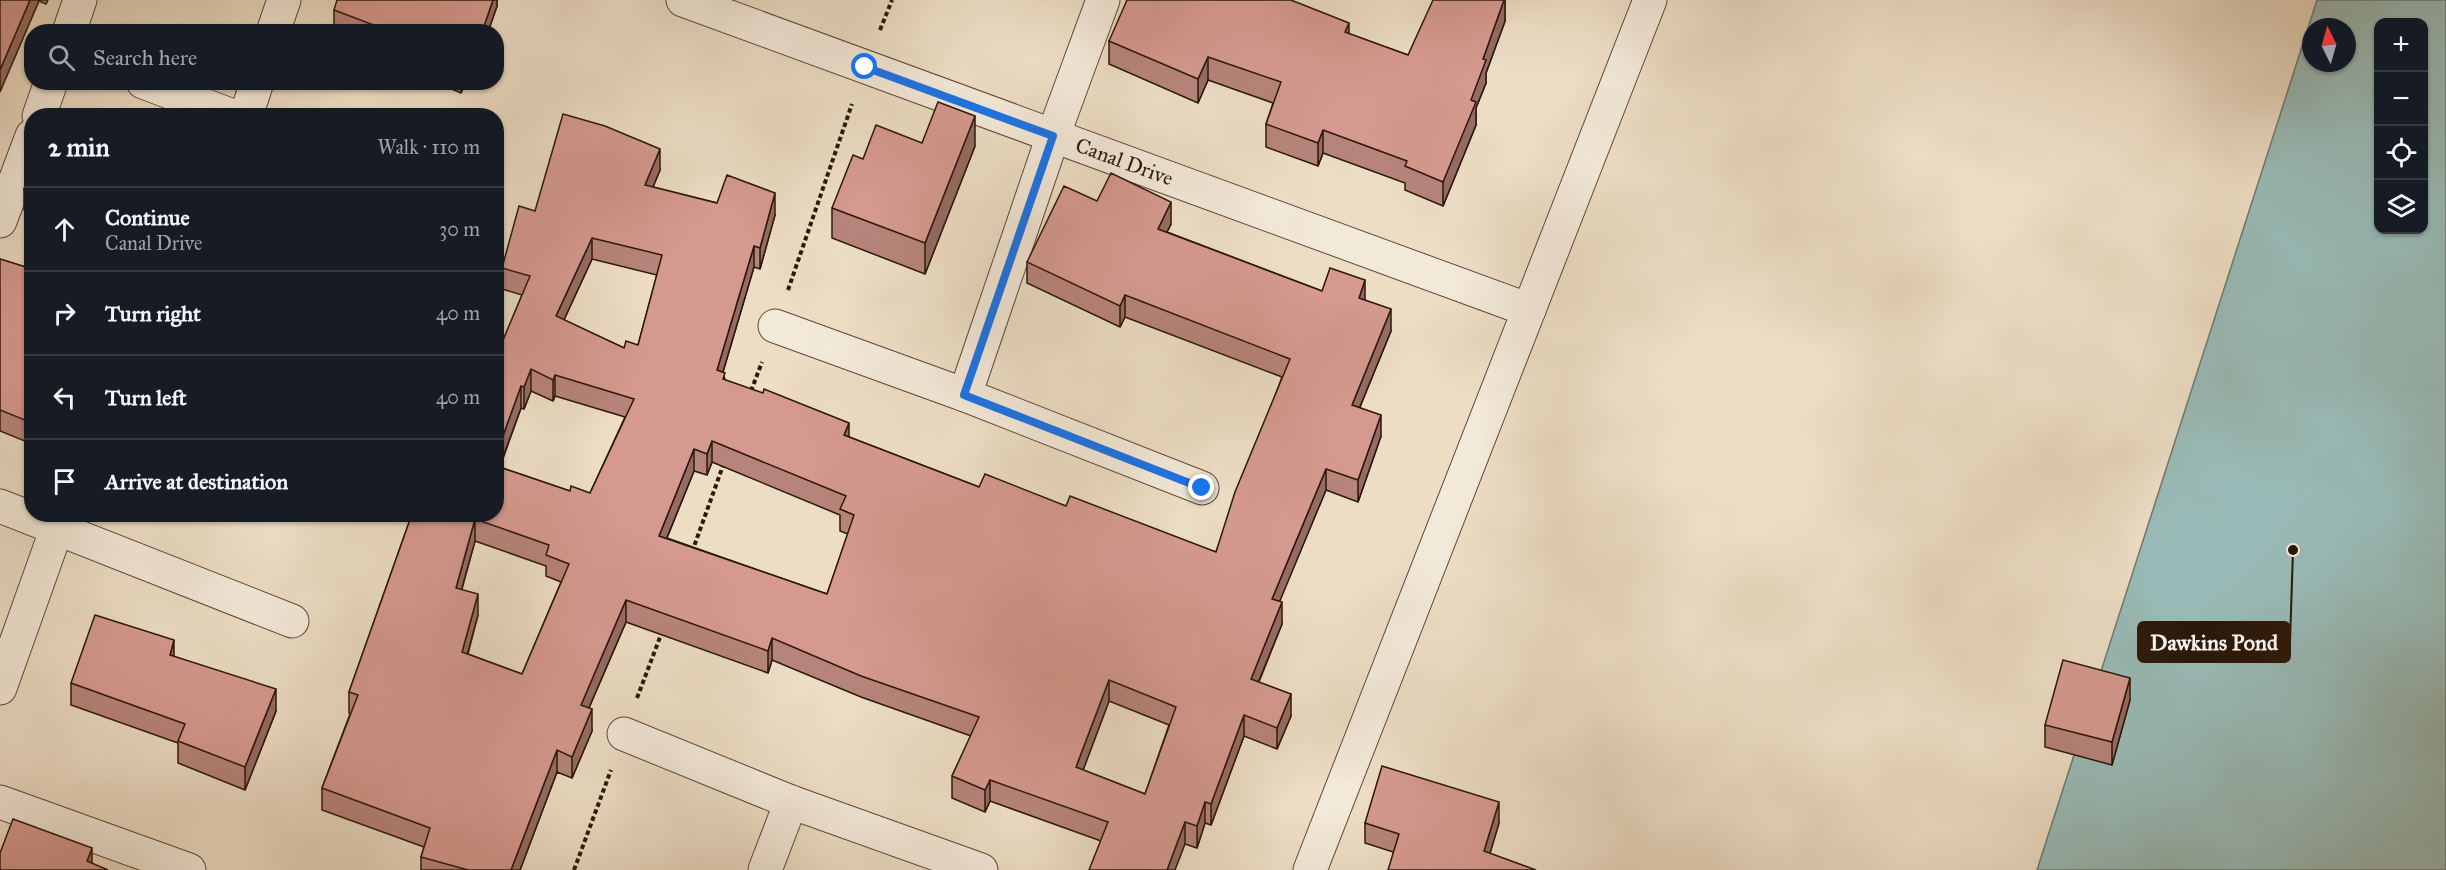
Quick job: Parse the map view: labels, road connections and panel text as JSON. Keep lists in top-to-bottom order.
{
  "streets": {
    "street": ["Canal Drive"]
  },
  "places": ["Dawkins Pond"],
  "north": "top",
  "page": {
    "map_buttons": ["+", "−"],
    "search": "Search here",
    "heading": ["2 min", "Walk · 110 m"],
    "list": [
      ["Continue", "Canal Drive", "30 m"],
      ["Turn right", "40 m"],
      ["Turn left", "40 m"],
      "Arrive at destination"
    ]
  }
}
